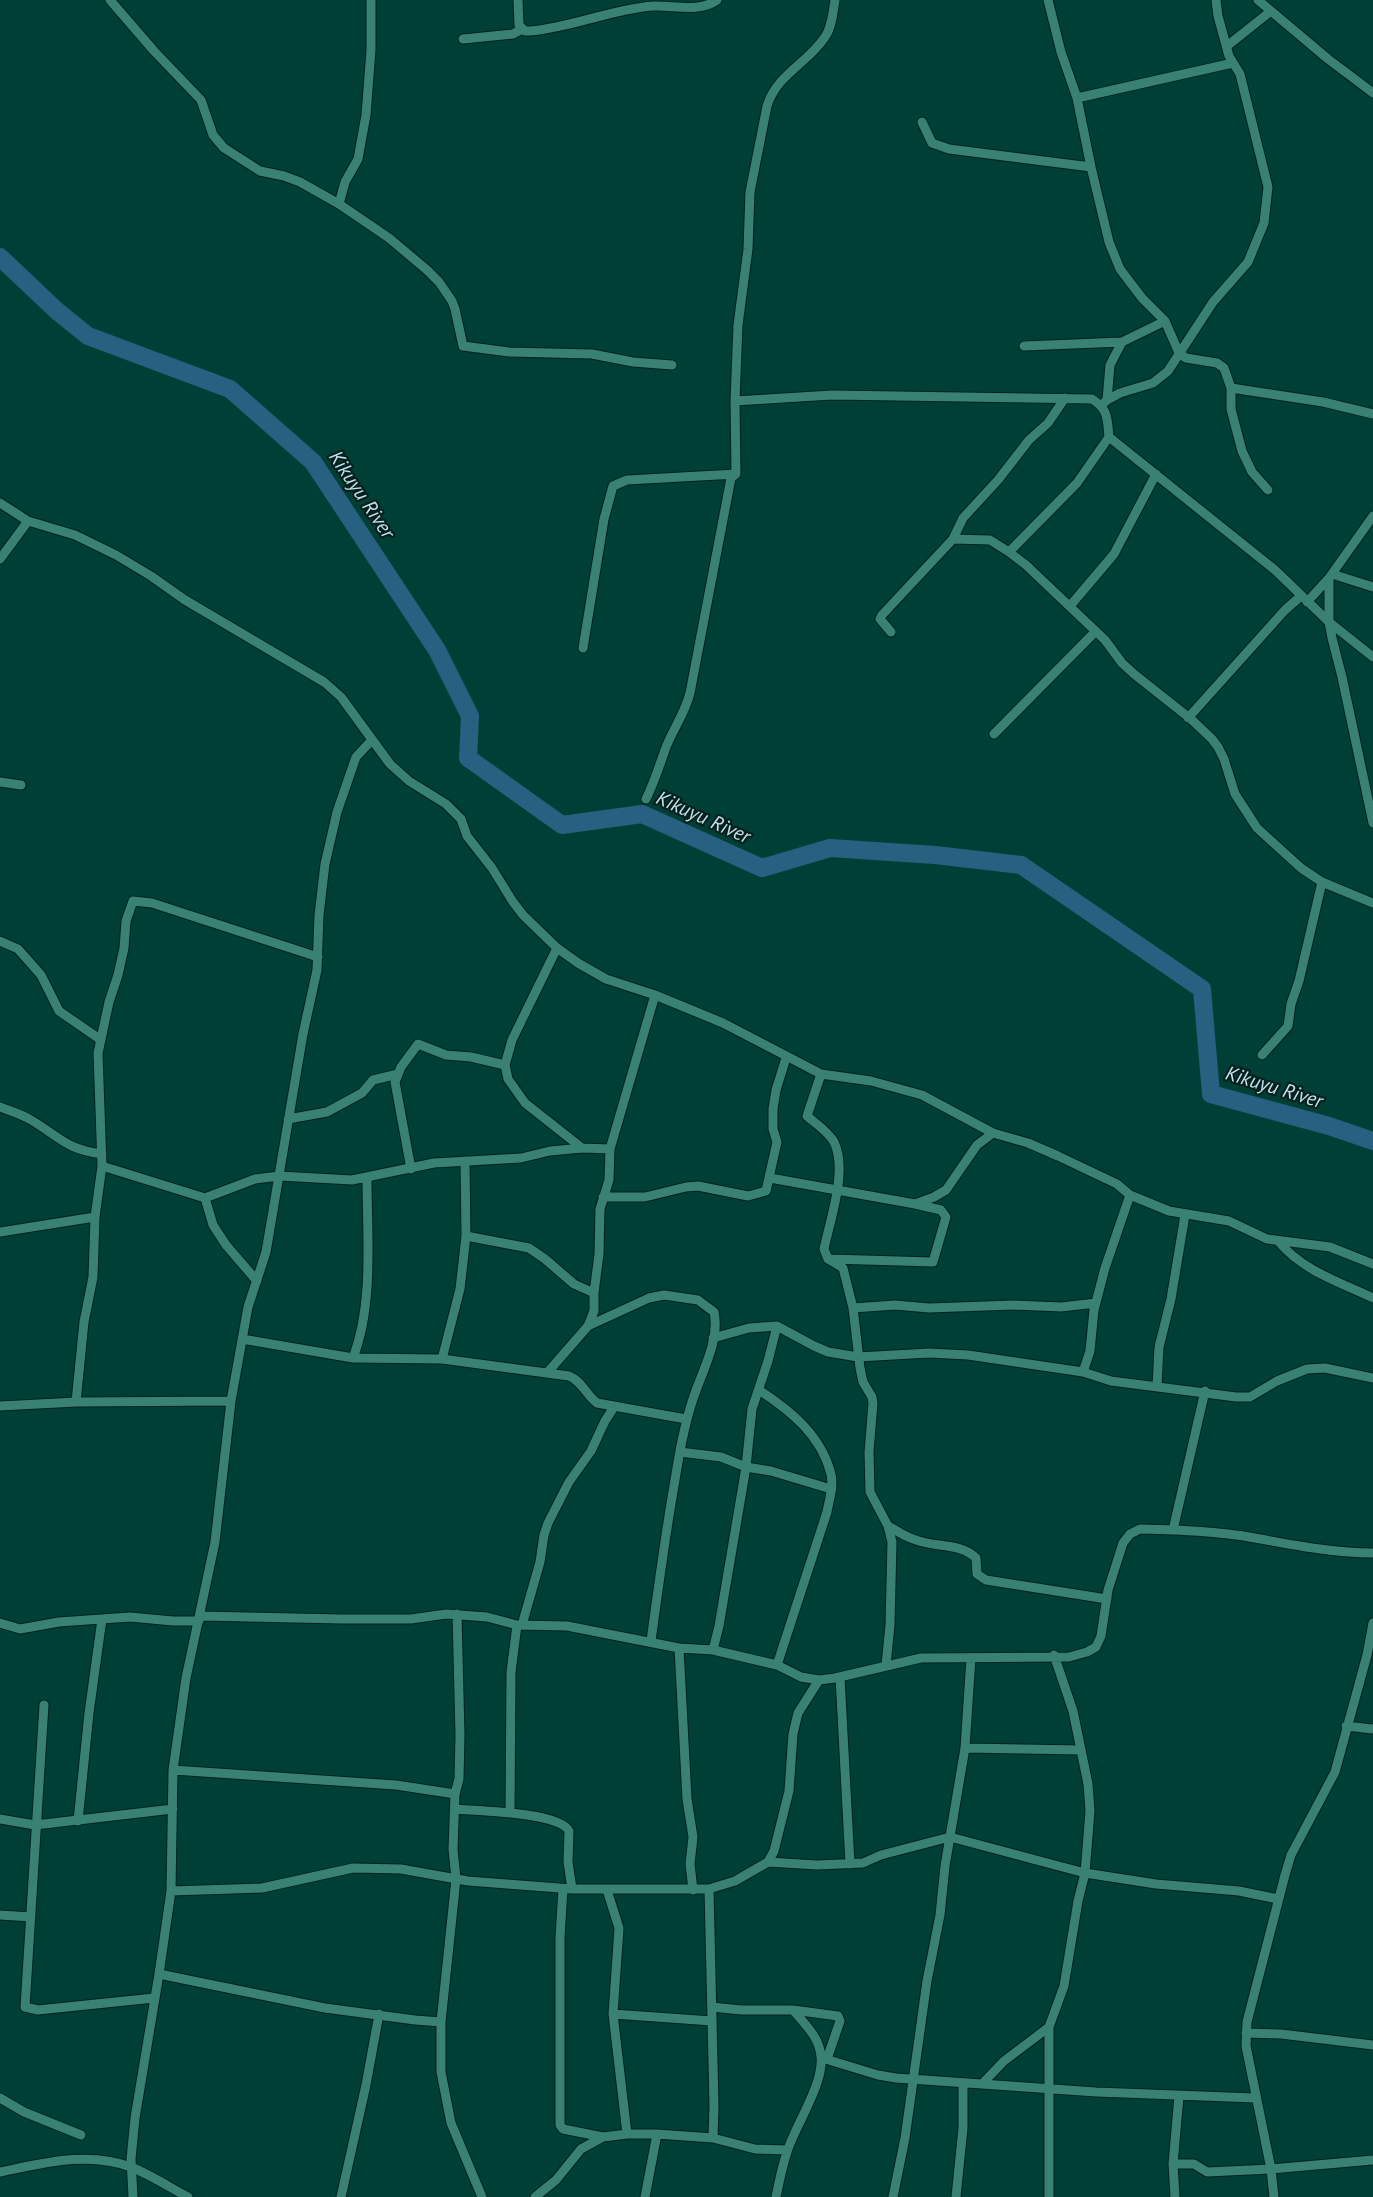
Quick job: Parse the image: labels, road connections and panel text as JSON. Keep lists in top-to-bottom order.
{
  "water": ["Kikuyu River"]
}
